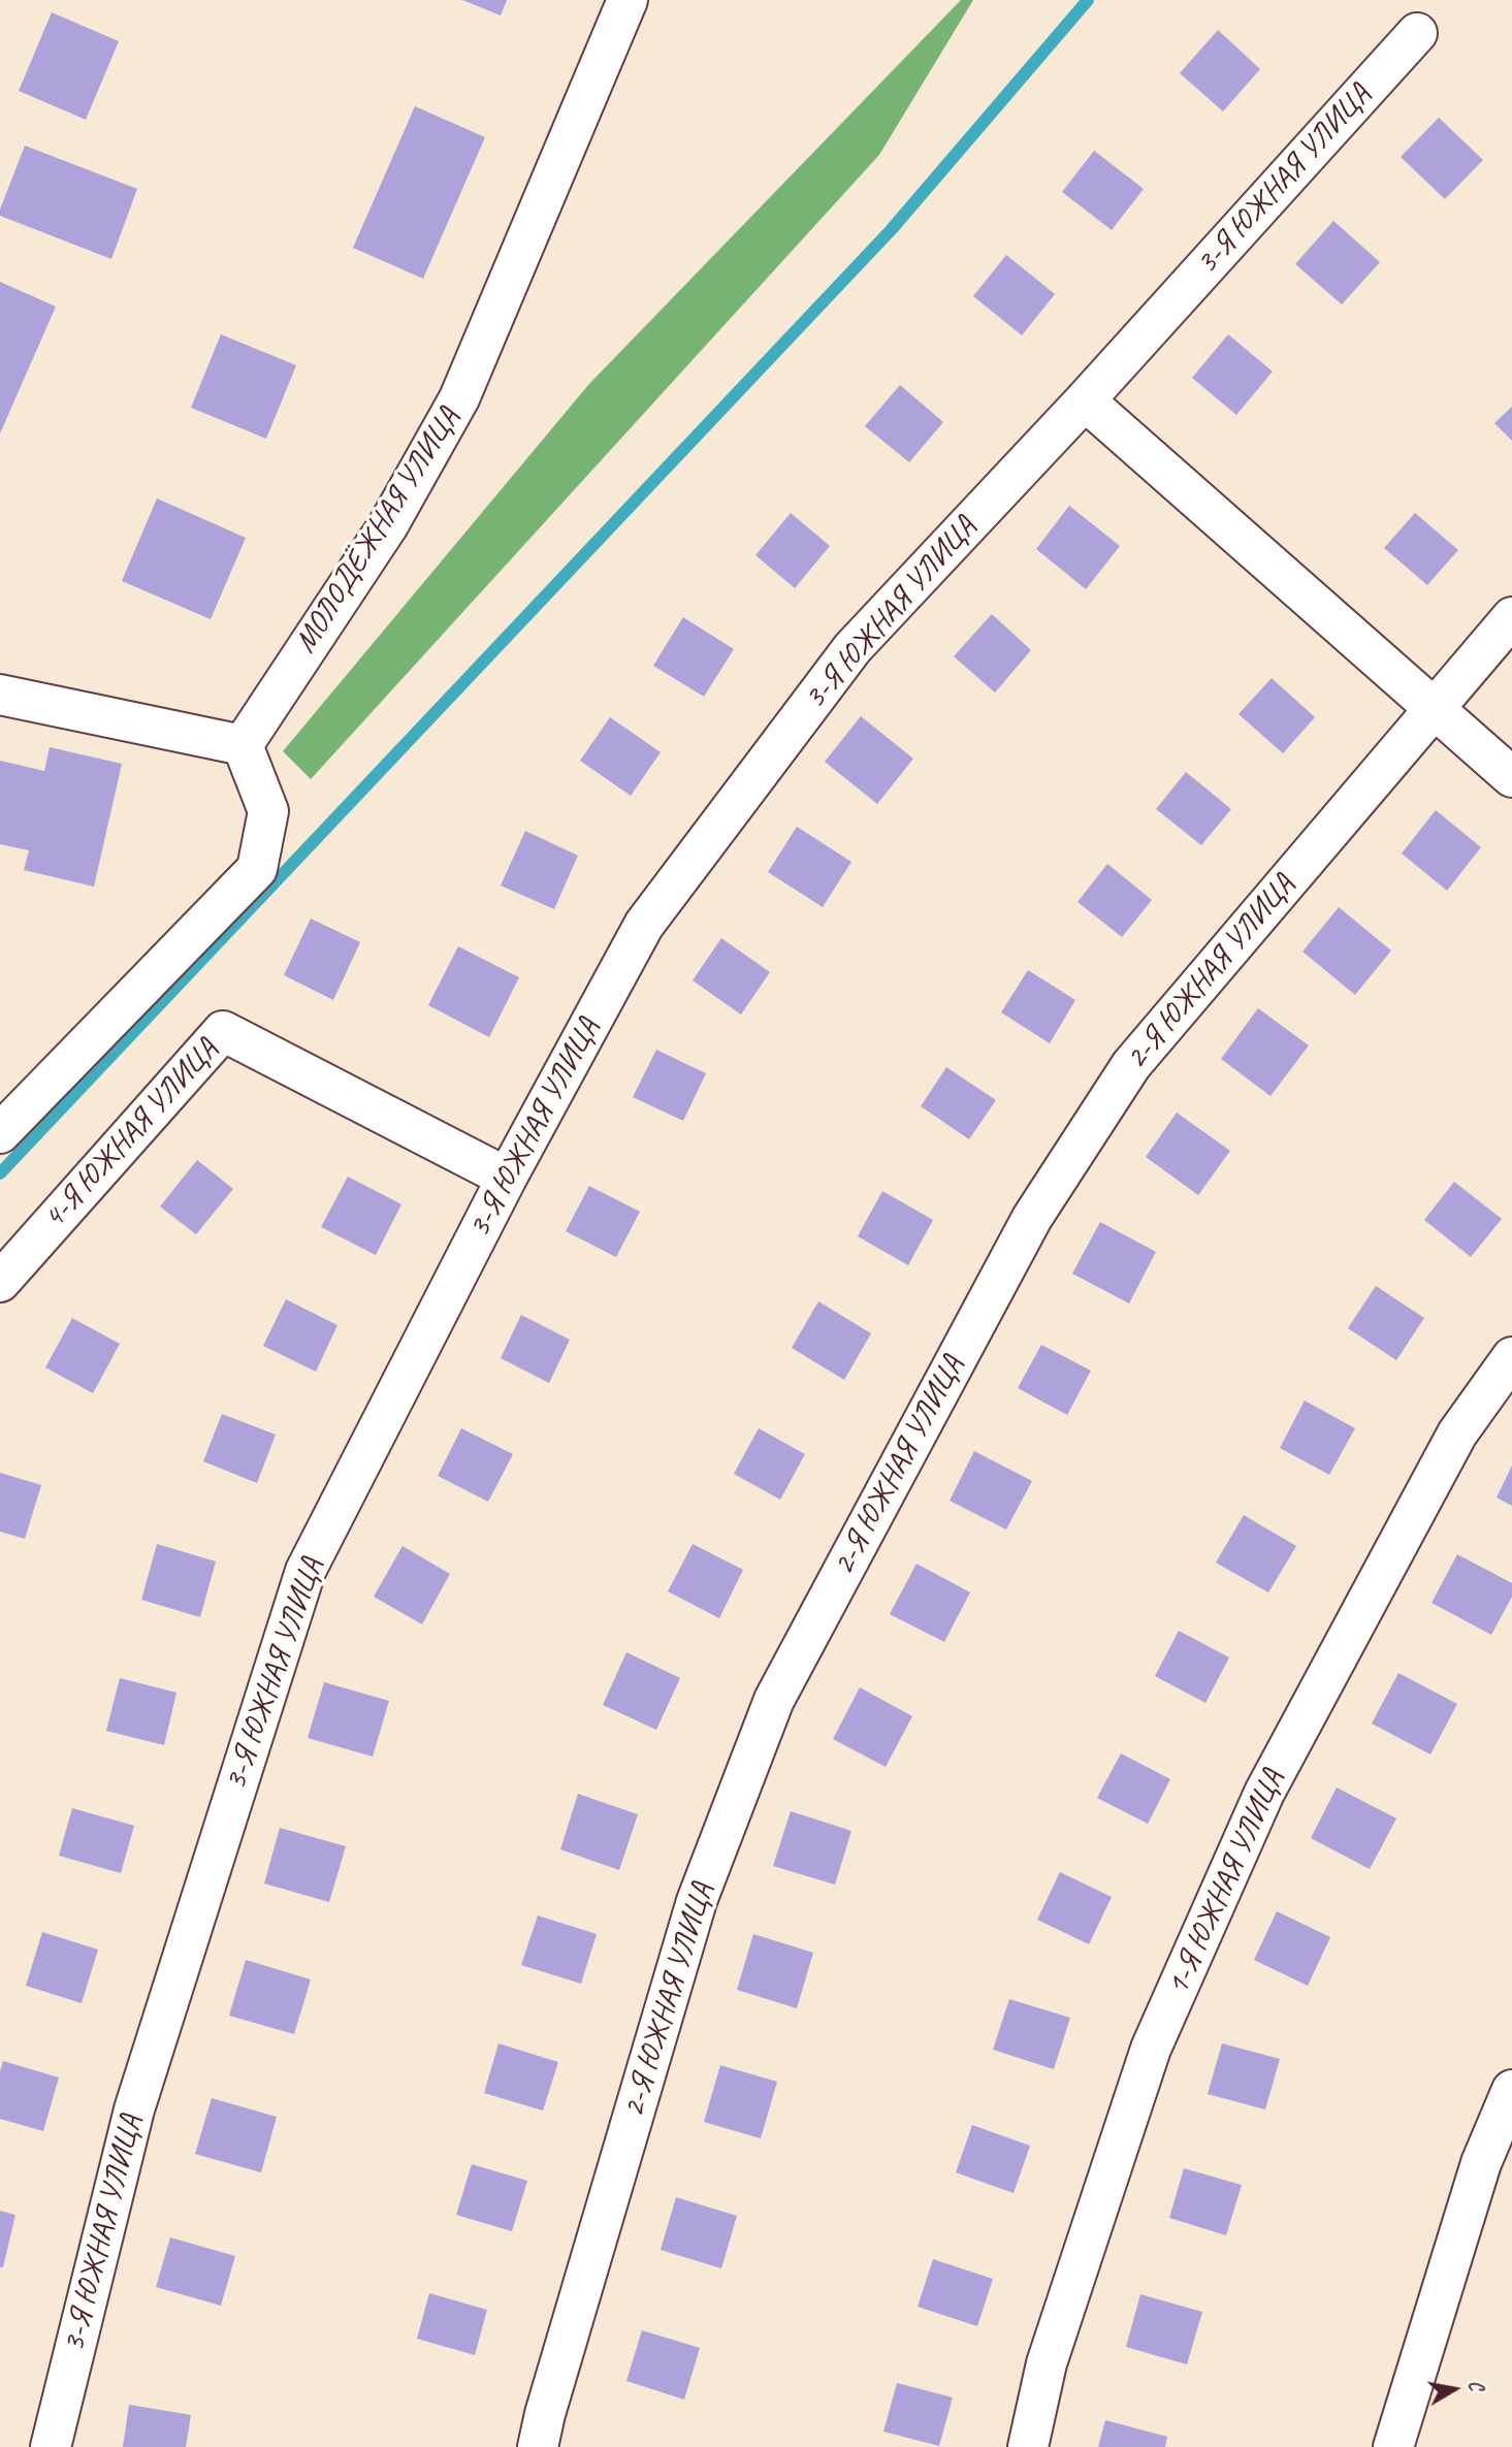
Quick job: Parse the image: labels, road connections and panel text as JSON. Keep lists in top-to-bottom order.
{
  "streets": {
    "street": [
      "3-Я ЮЖНАЯ УЛИЦА",
      "МОЛОДЁЖНАЯ УЛИЦА",
      "2-Я ЮЖНАЯ УЛИЦА",
      "4-Я ЮЖНАЯ УЛИЦА",
      "1-Я ЮЖНАЯ УЛИЦА"
    ]
  },
  "crossings": [
    ["3-Я ЮЖНАЯ УЛИЦА", "4-Я ЮЖНАЯ УЛИЦА"]
  ],
  "north": "right"
}
